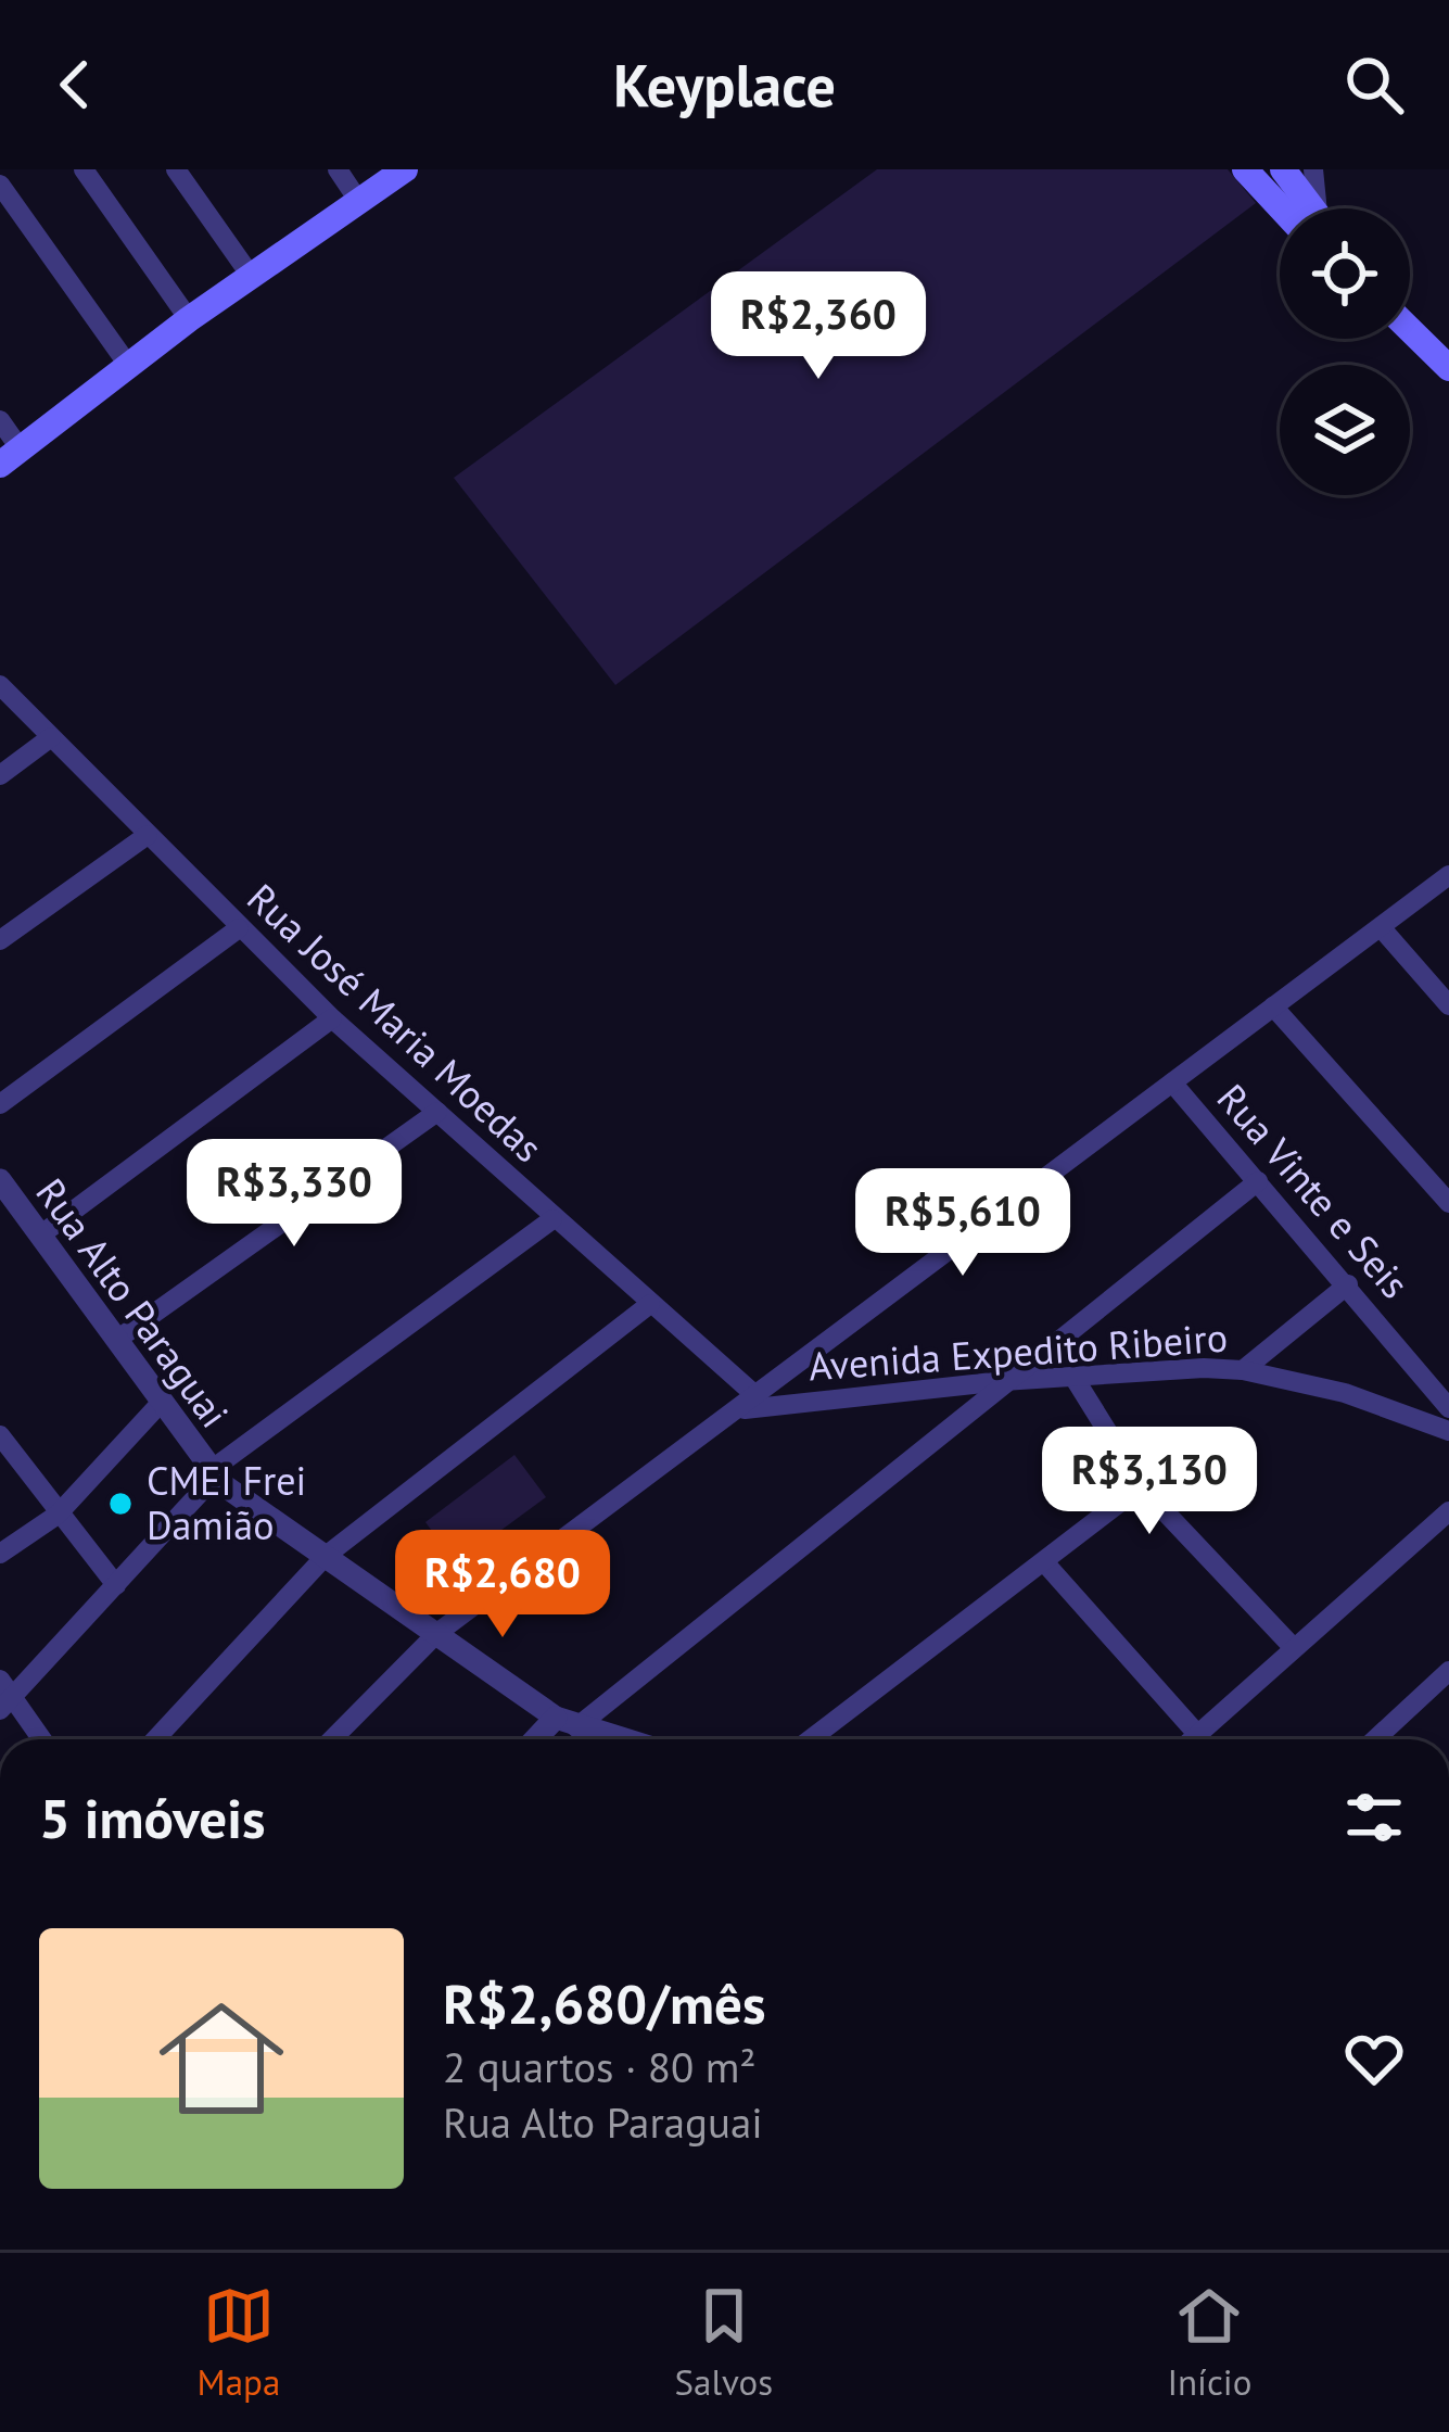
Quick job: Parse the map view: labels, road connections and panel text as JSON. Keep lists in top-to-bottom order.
{
  "streets": {
    "street": [
      "Rua José Maria Moedas",
      "Rua Vinte e Seis",
      "Rua Alto Paraguai",
      "Avenida Expedito Ribeiro"
    ]
  },
  "crossings": [
    ["Rua José Maria Moedas", "Avenida Expedito Ribeiro"]
  ],
  "places": ["CMEI Frei Damião"],
  "page": {
    "header": "Keyplace",
    "price": [
      "R$2,360",
      "R$3,330",
      "R$5,610",
      "R$3,130",
      "R$2,680"
    ],
    "heading": "5 imóveis",
    "list": [
      {
        "name": "R$2,680/mês",
        "note": "2 quartos · 80 m² · Rua Alto Paraguai"
      }
    ],
    "tabs": ["Mapa", "Salvos", "Início"]
  }
}
